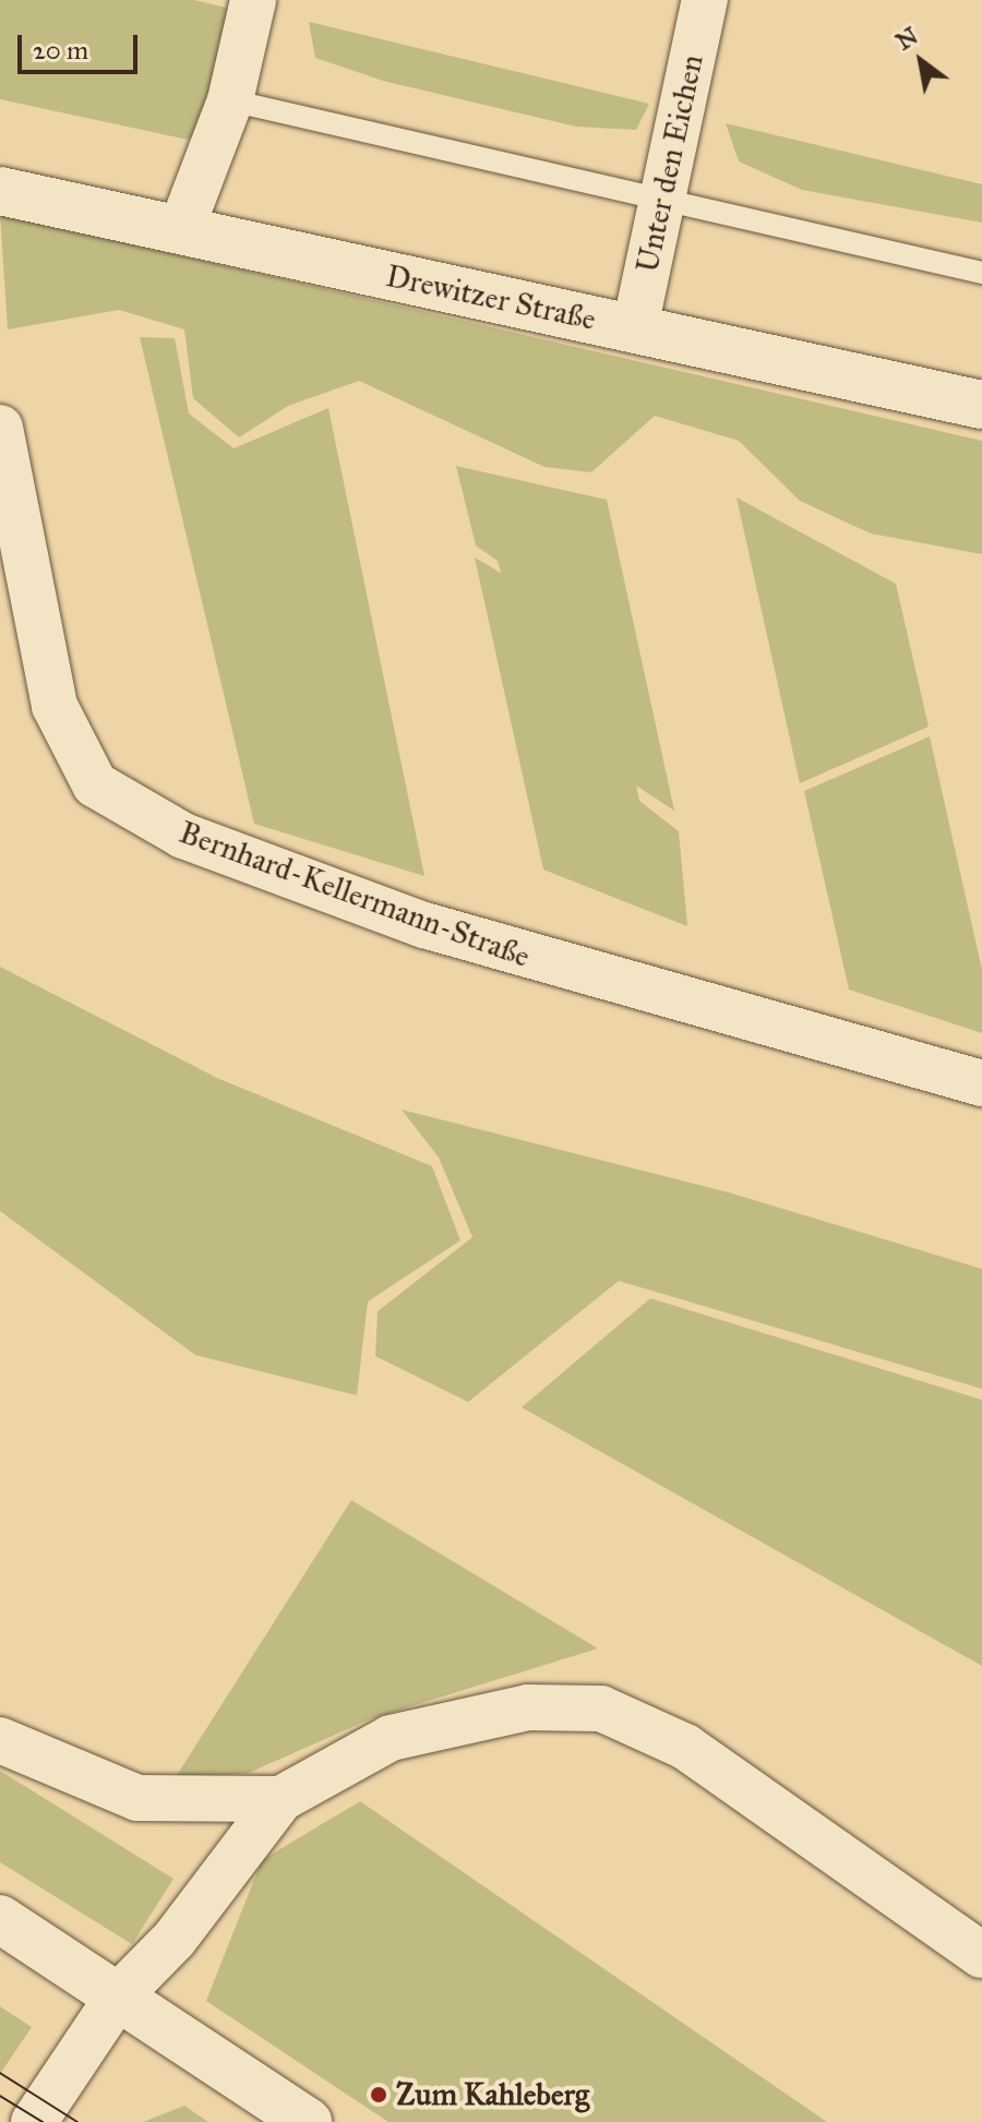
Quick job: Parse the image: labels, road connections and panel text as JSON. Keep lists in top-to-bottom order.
{
  "streets": {
    "street": ["Unter den Eichen", "Drewitzer Straße", "Bernhard-Kellermann-Straße"]
  },
  "crossings": [
    ["Unter den Eichen", "Drewitzer Straße"]
  ],
  "places": ["Zum Kahleberg"],
  "scale_bar": "20 m",
  "north": "top left"
}
